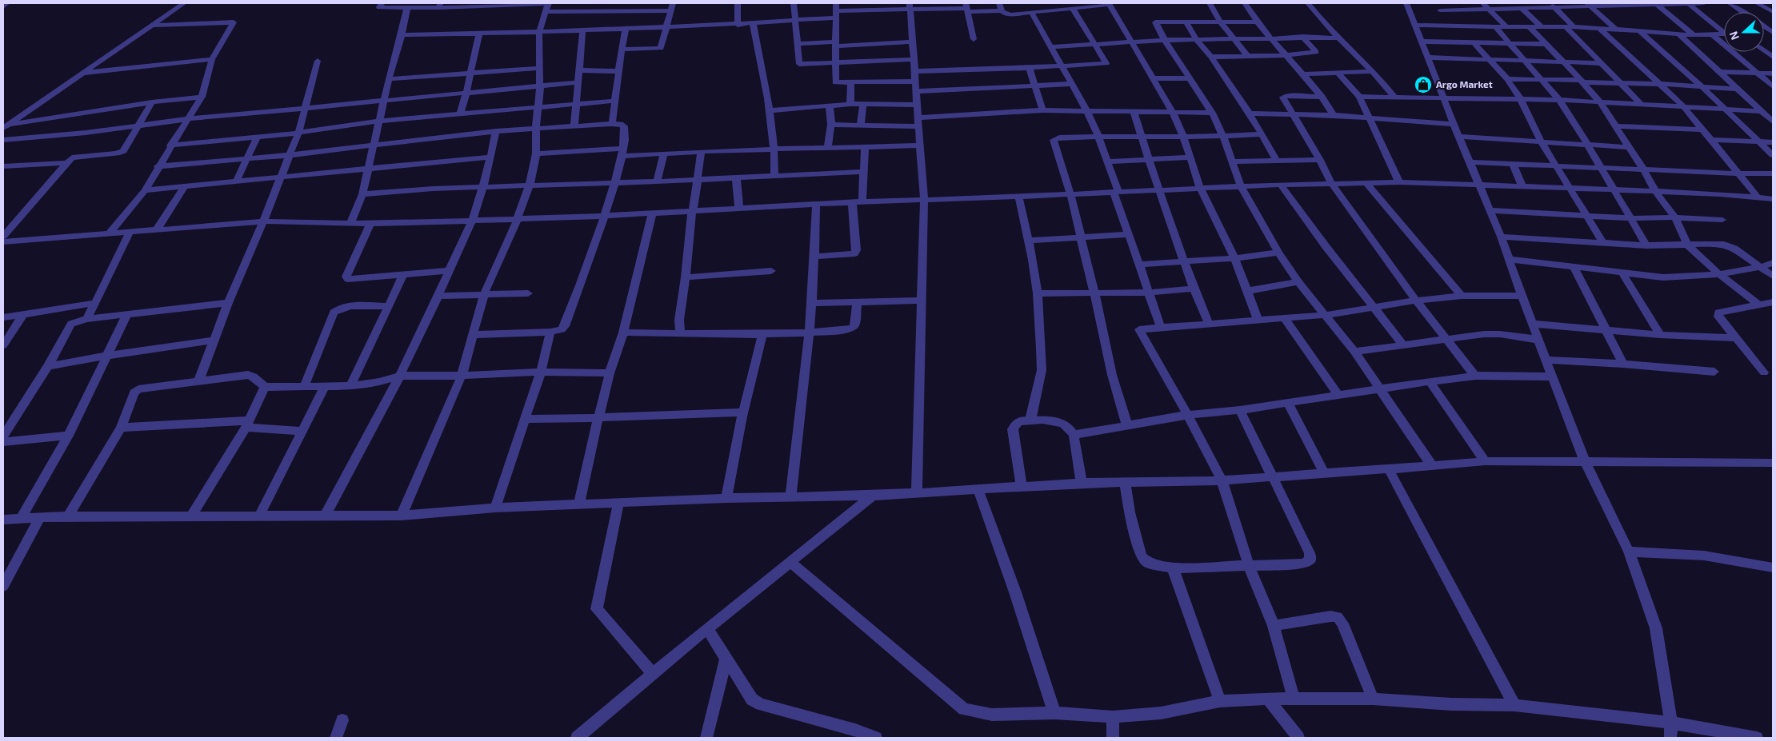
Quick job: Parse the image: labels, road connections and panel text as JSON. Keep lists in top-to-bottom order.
{
  "places": {
    "shop": ["Argo Market"]
  },
  "north": "left"
}
